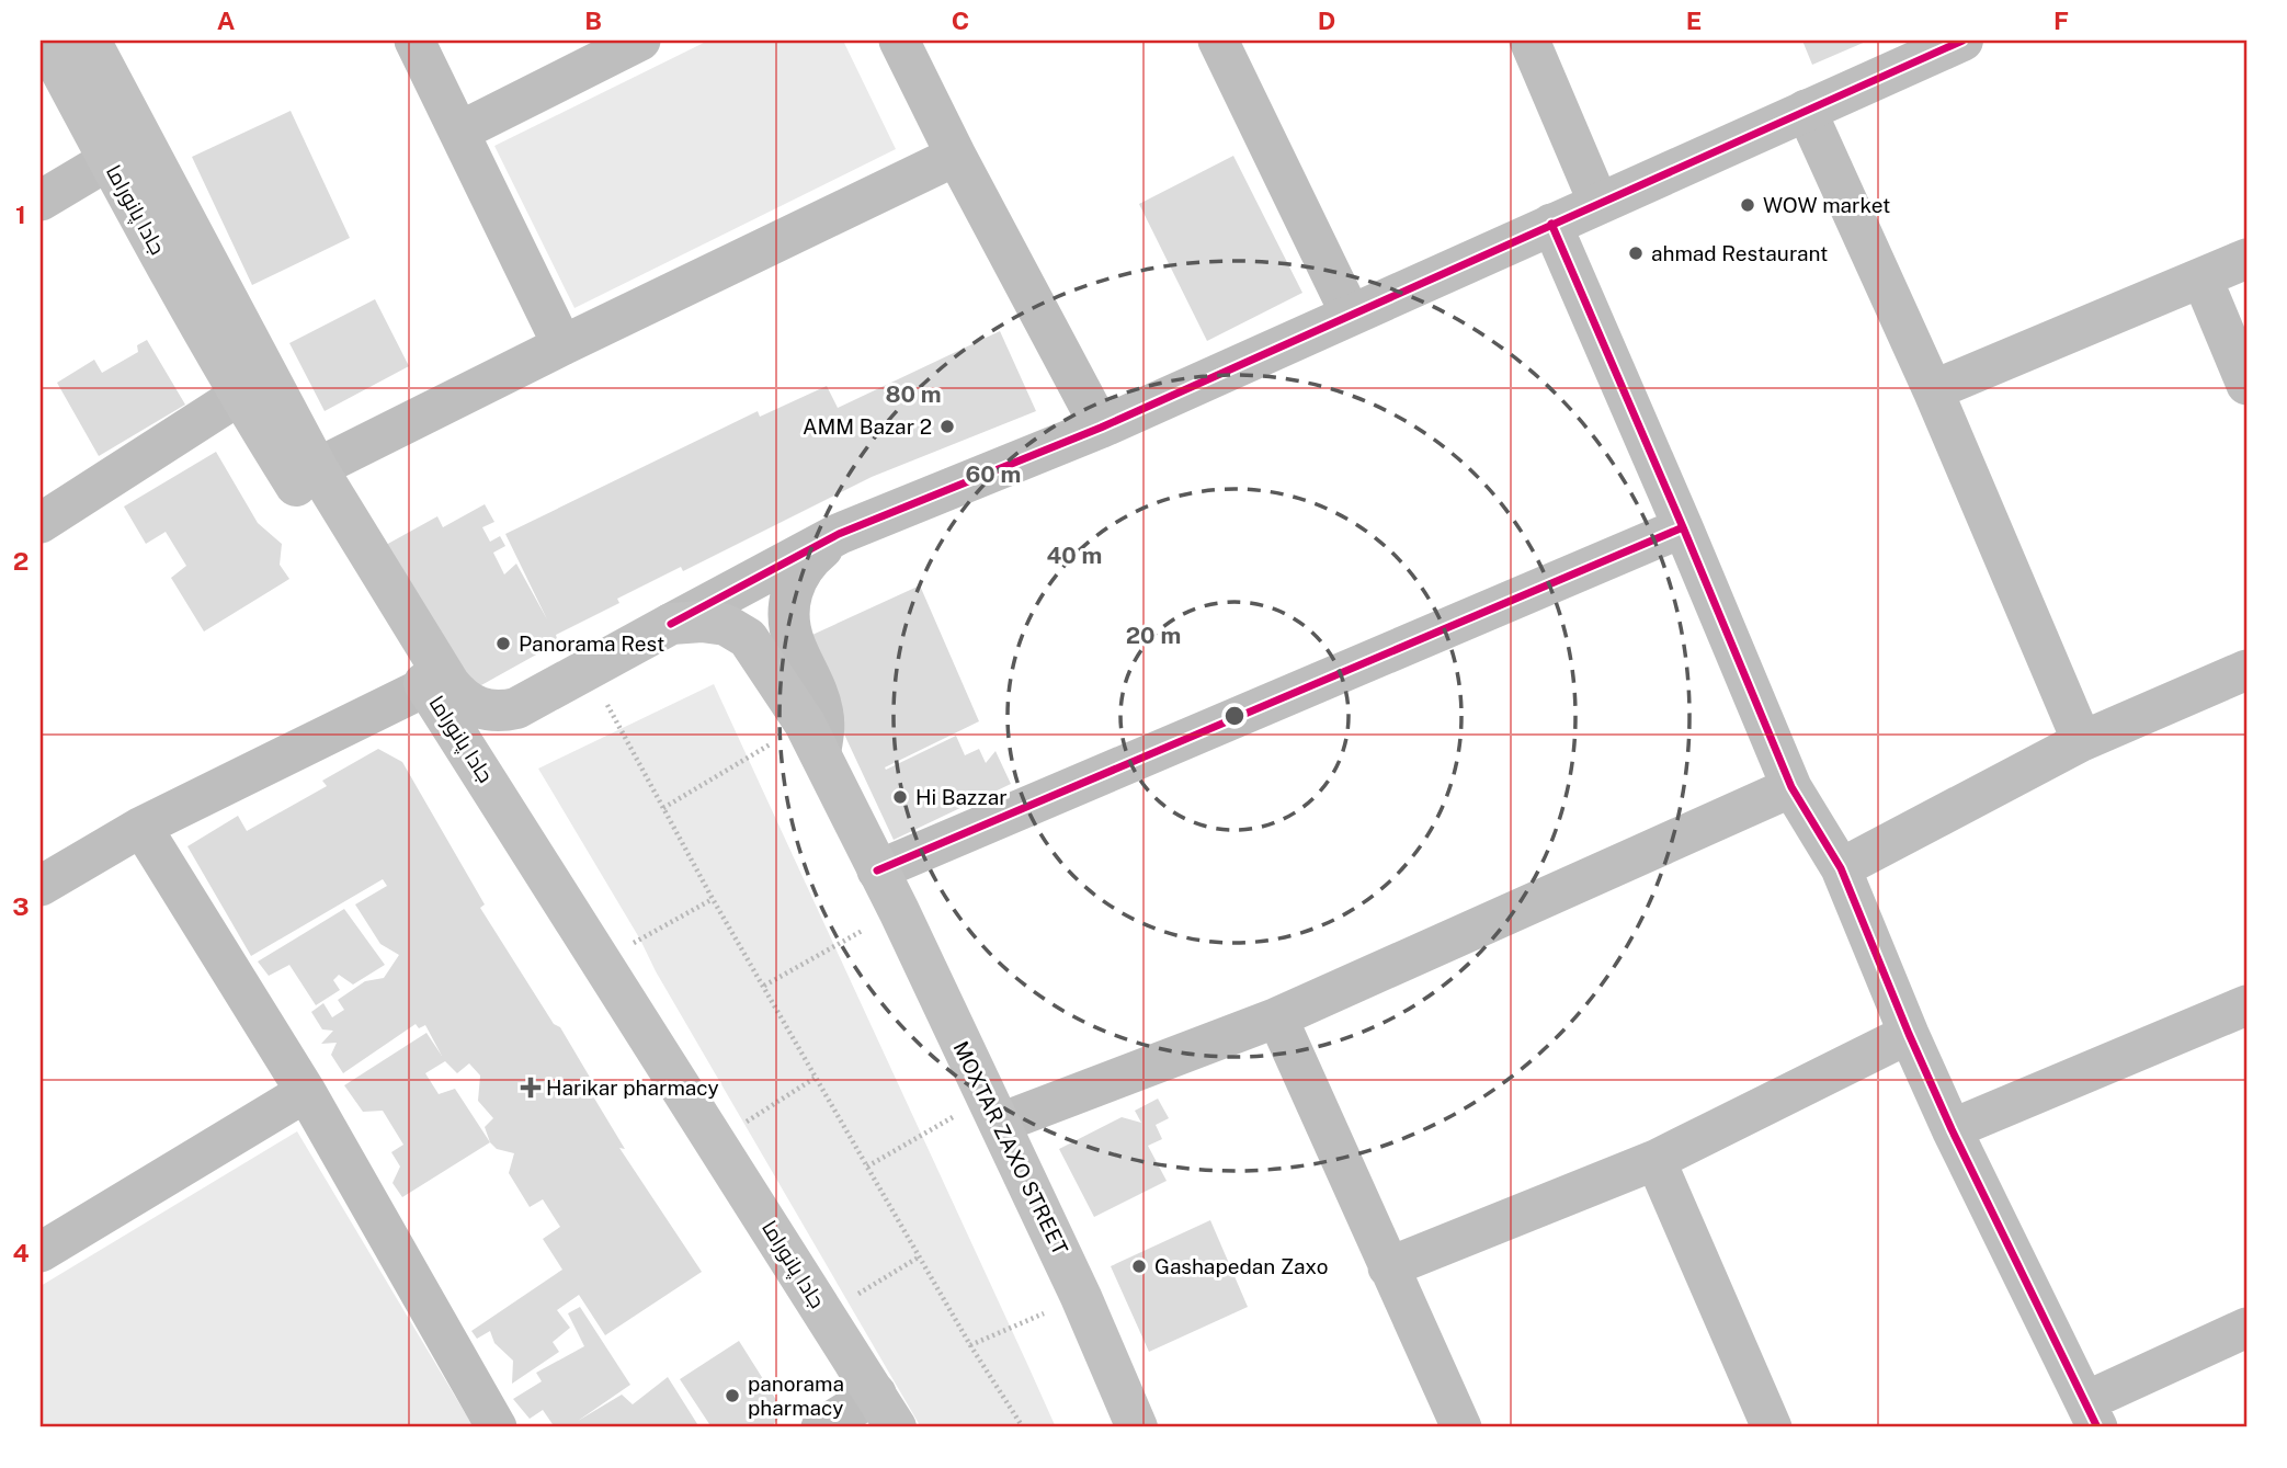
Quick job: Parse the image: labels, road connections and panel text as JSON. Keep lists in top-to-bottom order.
{
  "streets": {
    "main road": ["جادا پانوراما", "MOXTAR ZAXO STREET"]
  },
  "places": {
    "other": [
      "WOW market",
      "ahmad Restaurant",
      "AMM Bazar 2",
      "Panorama Rest",
      "Hi Bazzar",
      "Gashapedan Zaxo",
      "panorama pharmacy"
    ],
    "health": ["Harikar pharmacy"]
  },
  "grid": {
    "columns": [
      "A",
      "B",
      "C",
      "D",
      "E",
      "F"
    ],
    "rows": [
      "1",
      "2",
      "3",
      "4"
    ]
  },
  "rings": [
    "80 m",
    "60 m",
    "40 m",
    "20 m"
  ]
}
